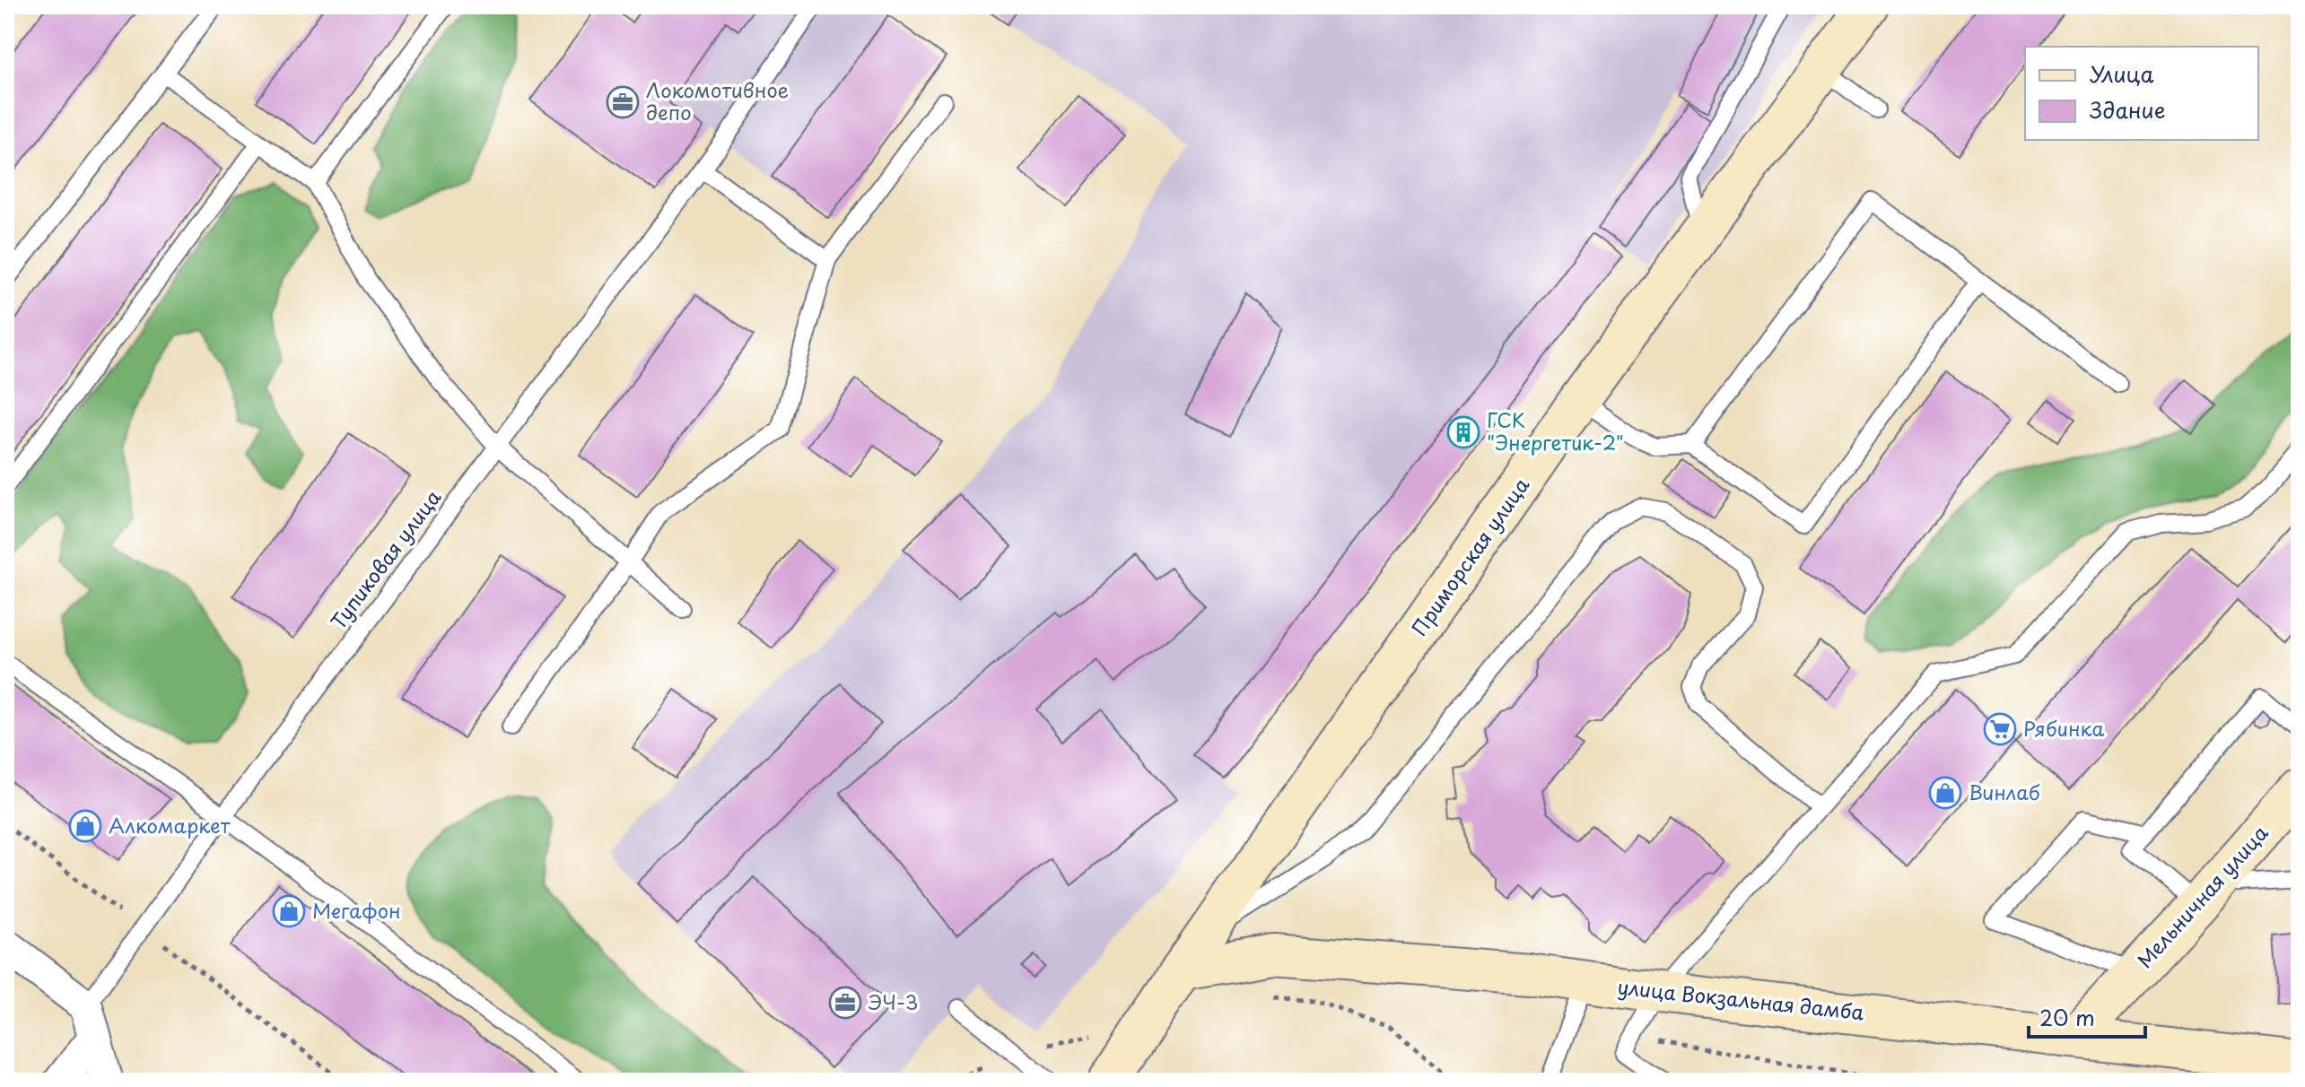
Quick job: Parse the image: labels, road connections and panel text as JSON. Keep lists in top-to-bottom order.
{
  "streets": {
    "main road": ["Приморская улица", "Мельничная улица", "улица Вокзальная дамба"],
    "lane": ["Тупиковая улица"]
  },
  "crossings": [
    ["Приморская улица", "улица Вокзальная дамба"],
    ["Мельничная улица", "улица Вокзальная дамба"]
  ],
  "places": {
    "office": ["Локомотивное депо", "ЭЧ-3"],
    "building": ["ГСК \"Энергетик-2\""],
    "supermarket": ["Рябинка"],
    "shop": ["Винлаб", "Алкомаркет", "Мегафон"]
  },
  "legend": ["Улица", "Здание"],
  "scale_bar": "20 m"
}
